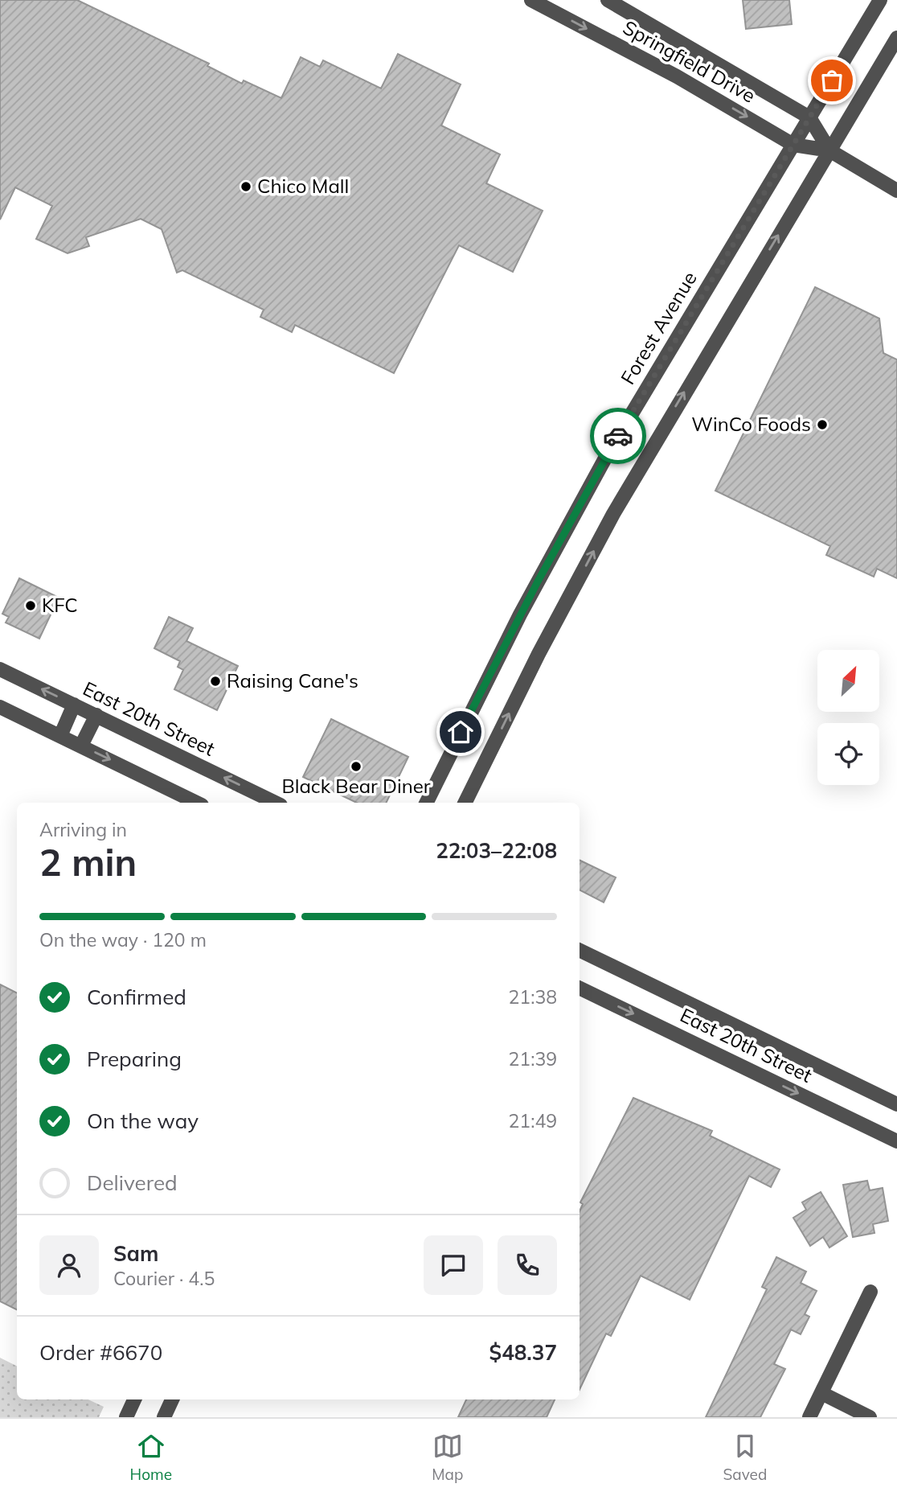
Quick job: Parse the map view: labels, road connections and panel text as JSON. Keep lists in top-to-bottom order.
{
  "streets": {
    "street": ["Springfield Drive", "Forest Avenue", "East 20th Street"]
  },
  "crossings": [
    ["Springfield Drive", "Forest Avenue"]
  ],
  "places": [
    "Chico Mall",
    "WinCo Foods",
    "KFC",
    "Raising Cane's",
    "Black Bear Diner"
  ],
  "north": "top right",
  "page": {
    "heading": ["2 min", "Arriving in", "22:03–22:08"],
    "panel": [
      "Sam",
      "Courier · 4.5",
      "Order #6670",
      "$48.37"
    ],
    "bar": "On the way · 120 m",
    "list": [
      ["Confirmed", "21:38"],
      ["Preparing", "21:39"],
      ["On the way", "21:49"],
      "Delivered"
    ],
    "tabs": ["Home", "Map", "Saved"]
  }
}
